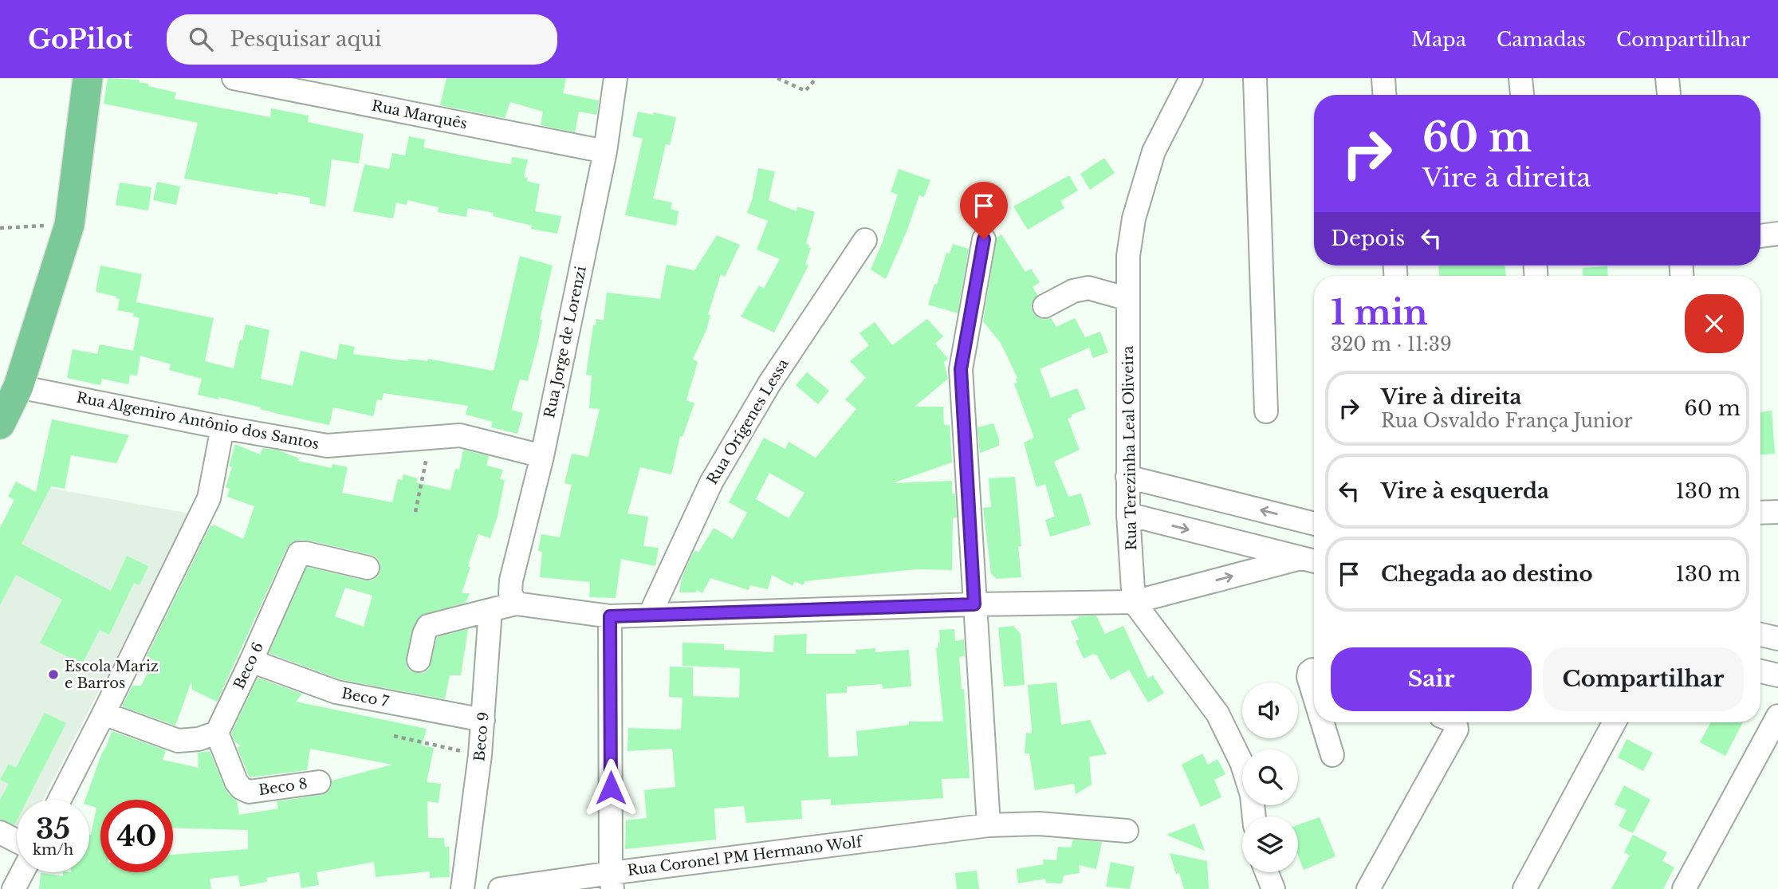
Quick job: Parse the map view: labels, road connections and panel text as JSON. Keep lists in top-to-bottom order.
{
  "streets": {
    "street": [
      "Rua Marquês",
      "Rua Jorge de Lorenzi",
      "Rua Algemiro Antônio dos Santos",
      "Rua Orígenes Lessa",
      "Rua Terezinha Leal Oliveira",
      "Beco 6",
      "Beco 7",
      "Beco 9",
      "Beco 8",
      "Rua Coronel PM Hermano Wolf"
    ]
  },
  "crossings": [
    ["Rua Marquês", "Rua Jorge de Lorenzi"],
    ["Rua Jorge de Lorenzi", "Rua Algemiro Antônio dos Santos"],
    ["Beco 6", "Beco 7"],
    ["Beco 6", "Beco 8"],
    ["Beco 7", "Beco 9"]
  ],
  "places": ["Escola Mariz e Barros"],
  "page": {
    "header": "GoPilot",
    "search": "Pesquisar aqui",
    "nav": ["Mapa", "Camadas", "Compartilhar"],
    "turn": ["60 m", "Vire à direita"],
    "then": "Depois",
    "heading": ["1 min", "320 m · 11:39"],
    "list": [
      {
        "name": "Vire à direita",
        "note": "Rua Osvaldo França Junior",
        "value": "60 m"
      },
      {
        "name": "Vire à esquerda",
        "value": "130 m"
      },
      {
        "name": "Chegada ao destino",
        "value": "130 m"
      }
    ],
    "buttons": ["Sair", "Compartilhar"],
    "speed": "35 km/h",
    "limit": "40"
  }
}
